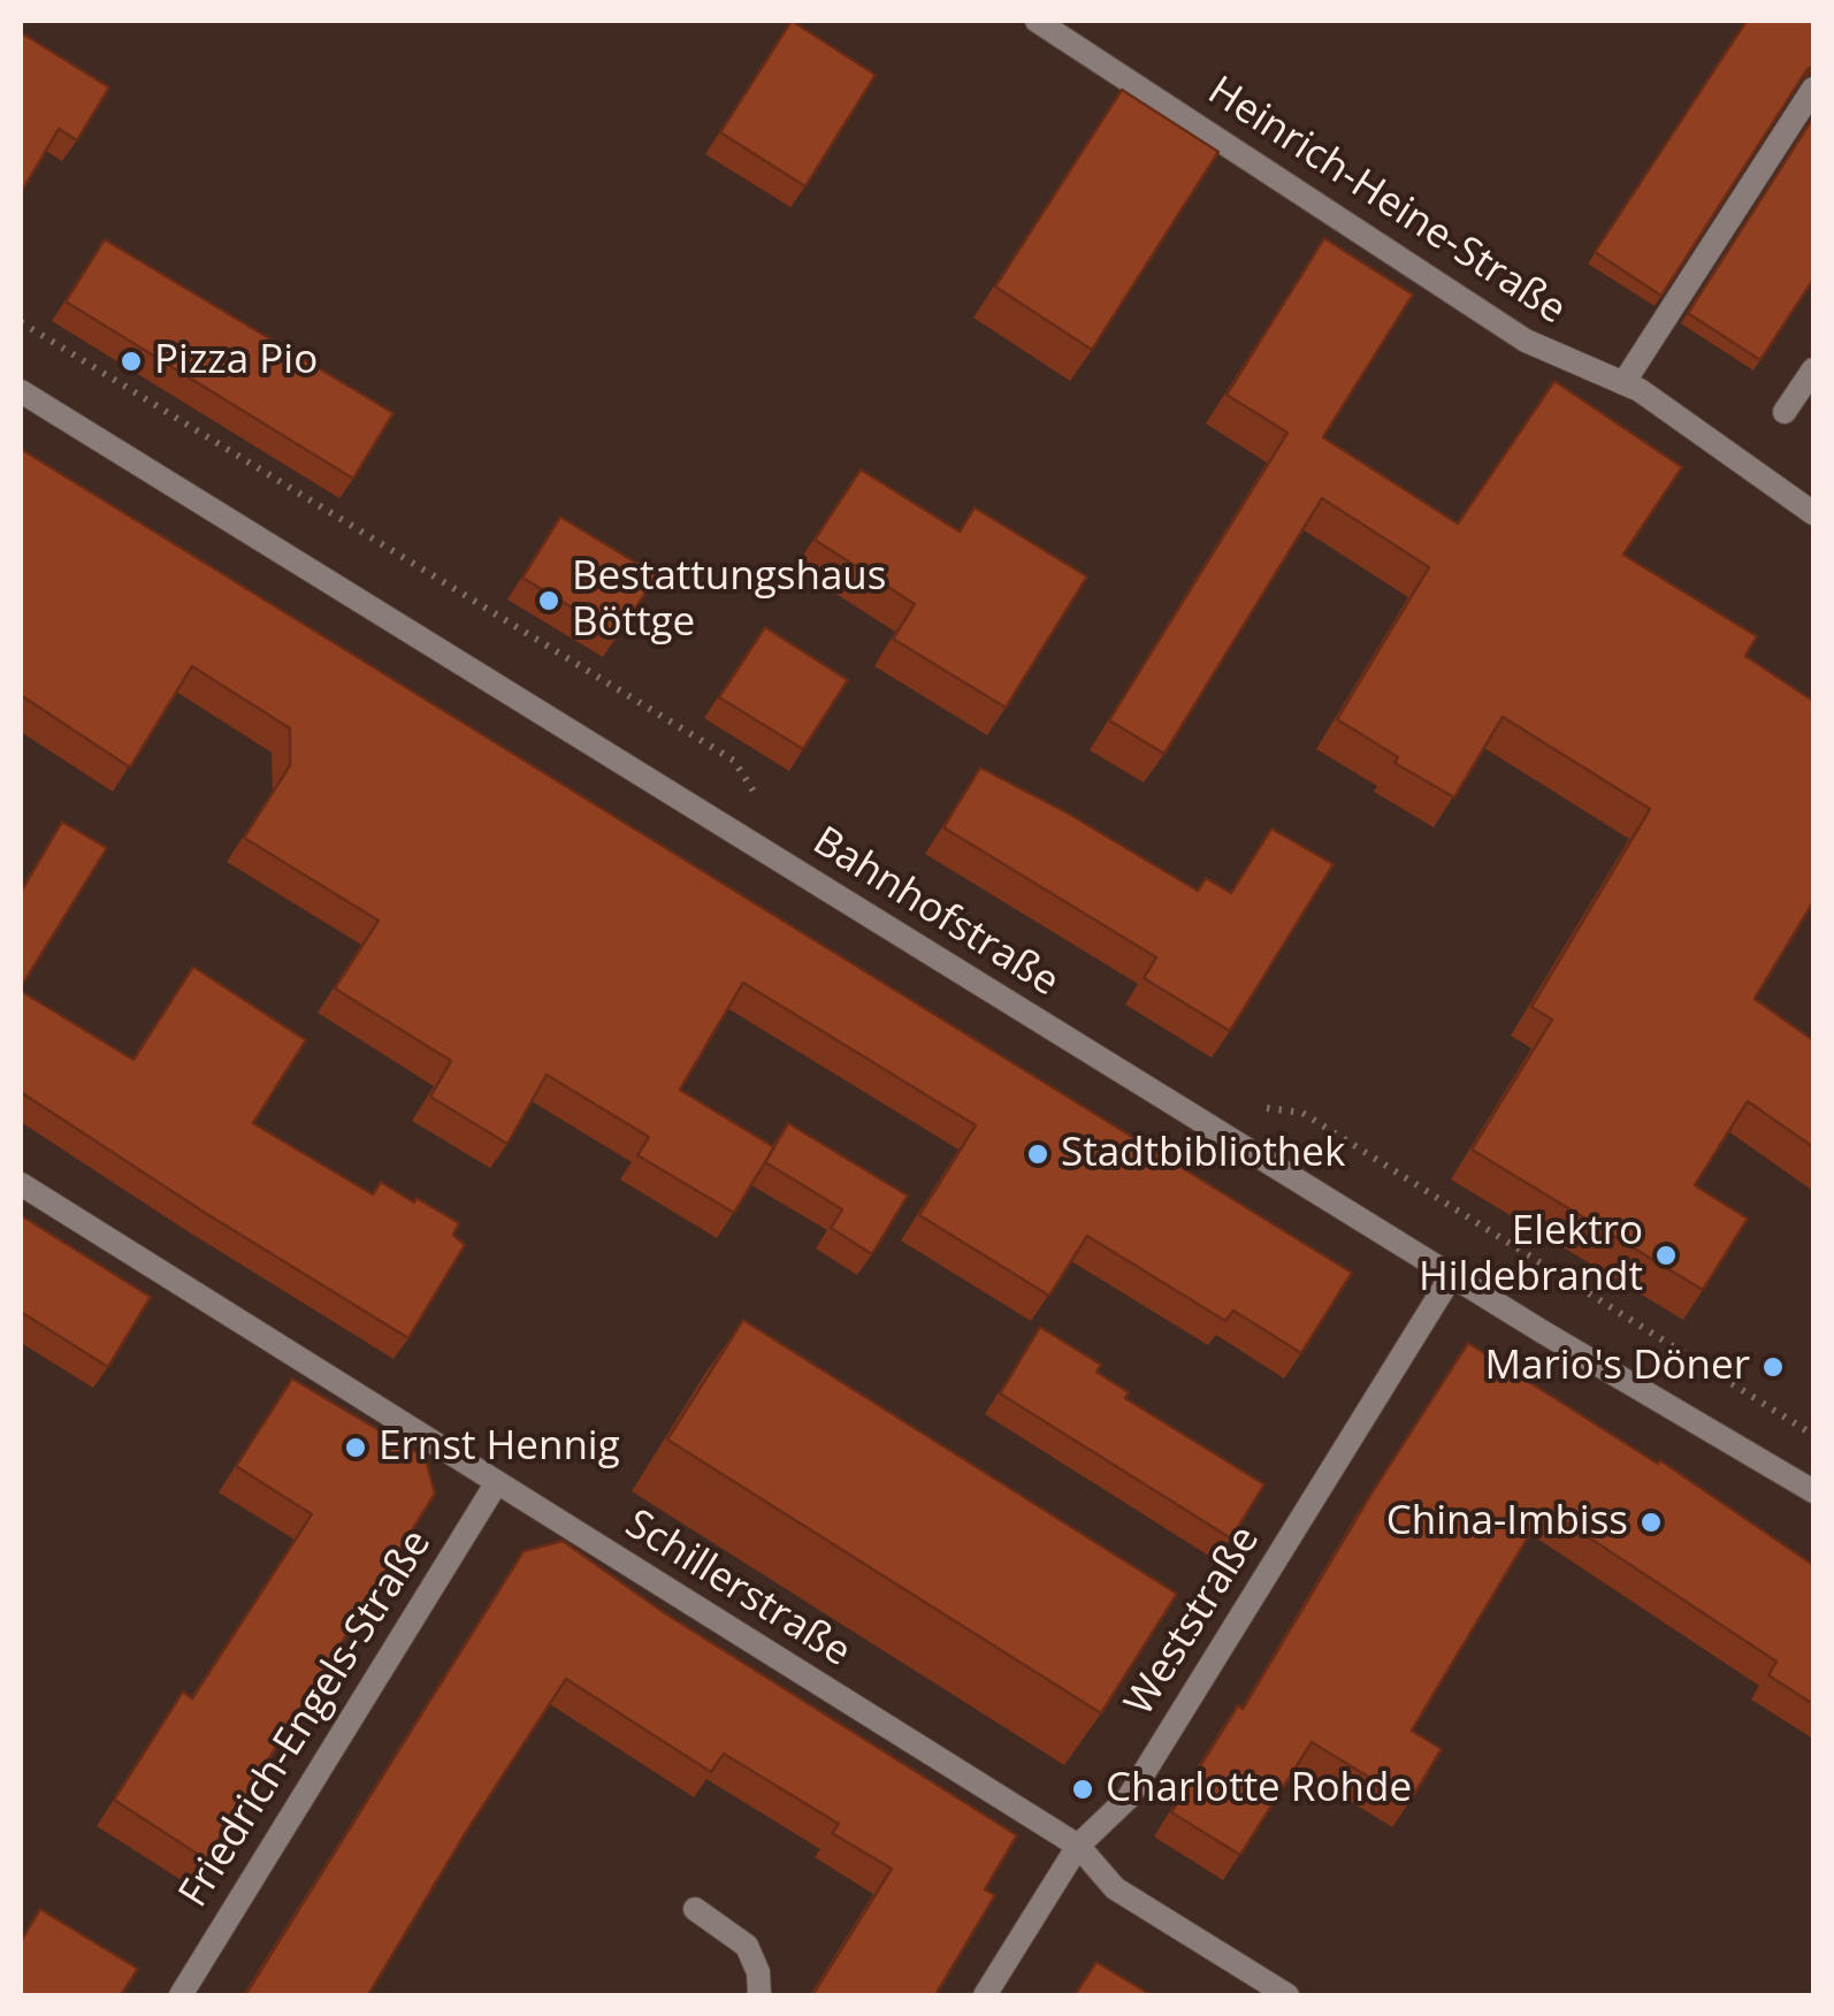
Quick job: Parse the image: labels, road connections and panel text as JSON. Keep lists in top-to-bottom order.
{
  "streets": {
    "street": [
      "Heinrich-Heine-Straße",
      "Bahnhofstraße",
      "Schillerstraße",
      "Weststraße",
      "Friedrich-Engels-Straße"
    ]
  },
  "crossings": [
    ["Bahnhofstraße", "Weststraße"],
    ["Schillerstraße", "Weststraße"],
    ["Schillerstraße", "Friedrich-Engels-Straße"]
  ],
  "places": [
    "Pizza Pio",
    "Bestattungshaus Böttge",
    "Stadtbibliothek",
    "Elektro Hildebrandt",
    "Mario's Döner",
    "Ernst Hennig",
    "China-Imbiss",
    "Charlotte Rohde"
  ]
}
